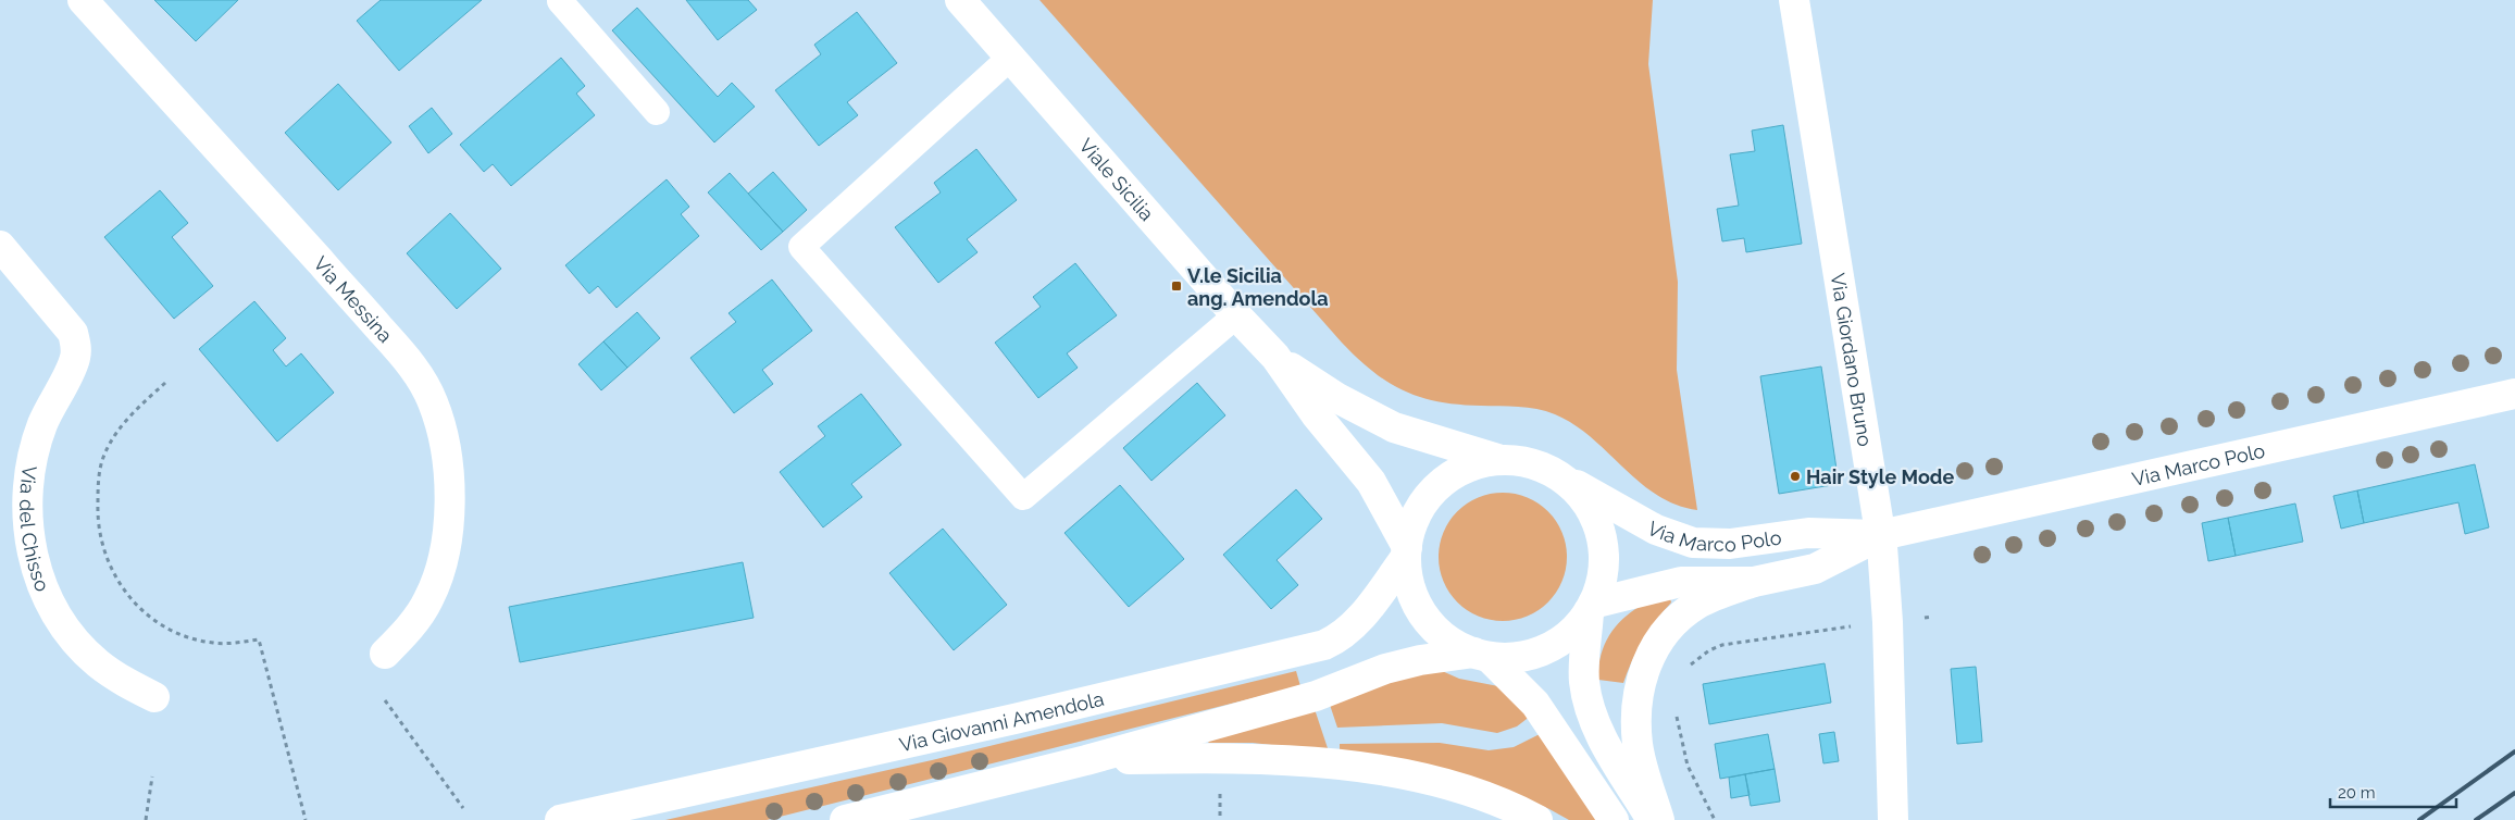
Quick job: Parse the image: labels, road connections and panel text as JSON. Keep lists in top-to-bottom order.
{
  "streets": {
    "street": [
      "Viale Sicilia",
      "Via Messina",
      "Via Giordano Bruno",
      "Via Marco Polo",
      "Via del Chisso",
      "Via Giovanni Amendola"
    ]
  },
  "crossings": [
    ["Viale Sicilia", "Via Giovanni Amendola"],
    ["Via Giordano Bruno", "Via Marco Polo"]
  ],
  "places": {
    "transit": ["V.le Sicilia ang. Amendola"],
    "other": ["Hair Style Mode"]
  },
  "scale_bar": "20 m"
}
